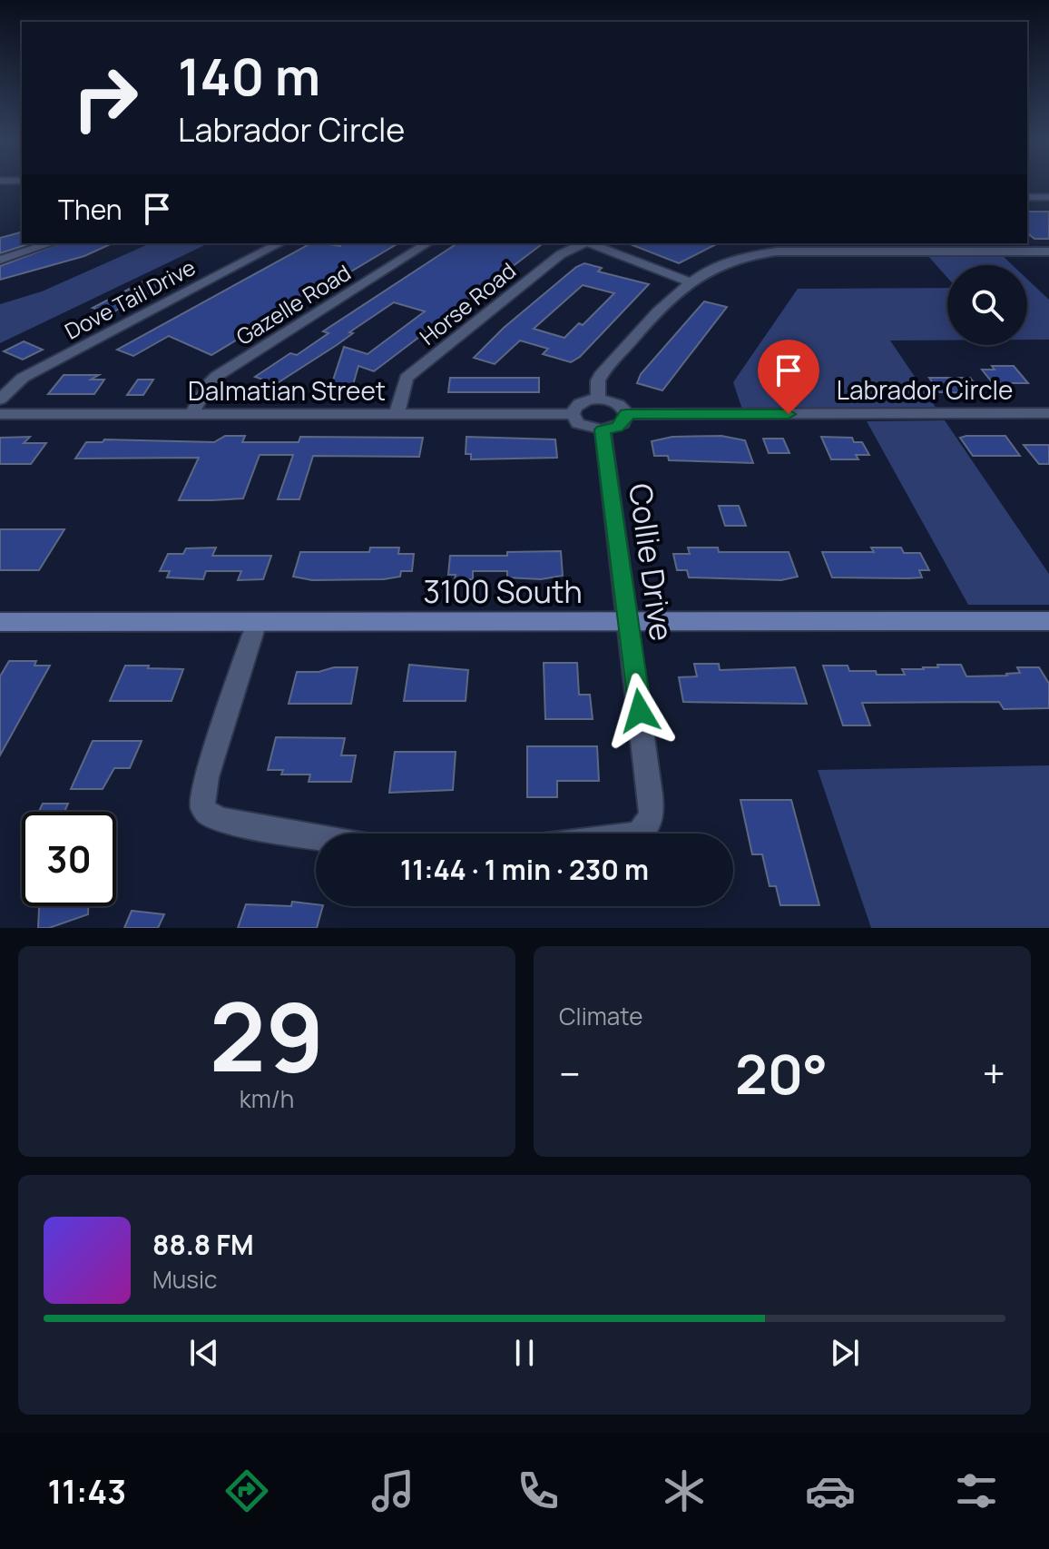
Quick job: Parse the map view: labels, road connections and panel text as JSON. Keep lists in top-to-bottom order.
{
  "streets": {
    "main road": ["3100 South"],
    "street": [
      "Dove Tail Drive",
      "Horse Road",
      "Gazelle Road",
      "Labrador Circle",
      "Dalmatian Street",
      "Collie Drive"
    ]
  },
  "crossings": [
    ["Horse Road", "Dalmatian Street"],
    ["Gazelle Road", "Dalmatian Street"],
    ["Collie Drive", "3100 South"]
  ],
  "page": {
    "turn": ["140 m", "Labrador Circle"],
    "then": "Then",
    "limit": "30",
    "trip": "11:44 · 1 min · 230 m",
    "tile": [
      ["29", "km/h"],
      "Climate"
    ],
    "heat": ["−", "20°", "+"],
    "song": ["88.8 FM", "Music"],
    "tabs": "11:43"
  }
}
